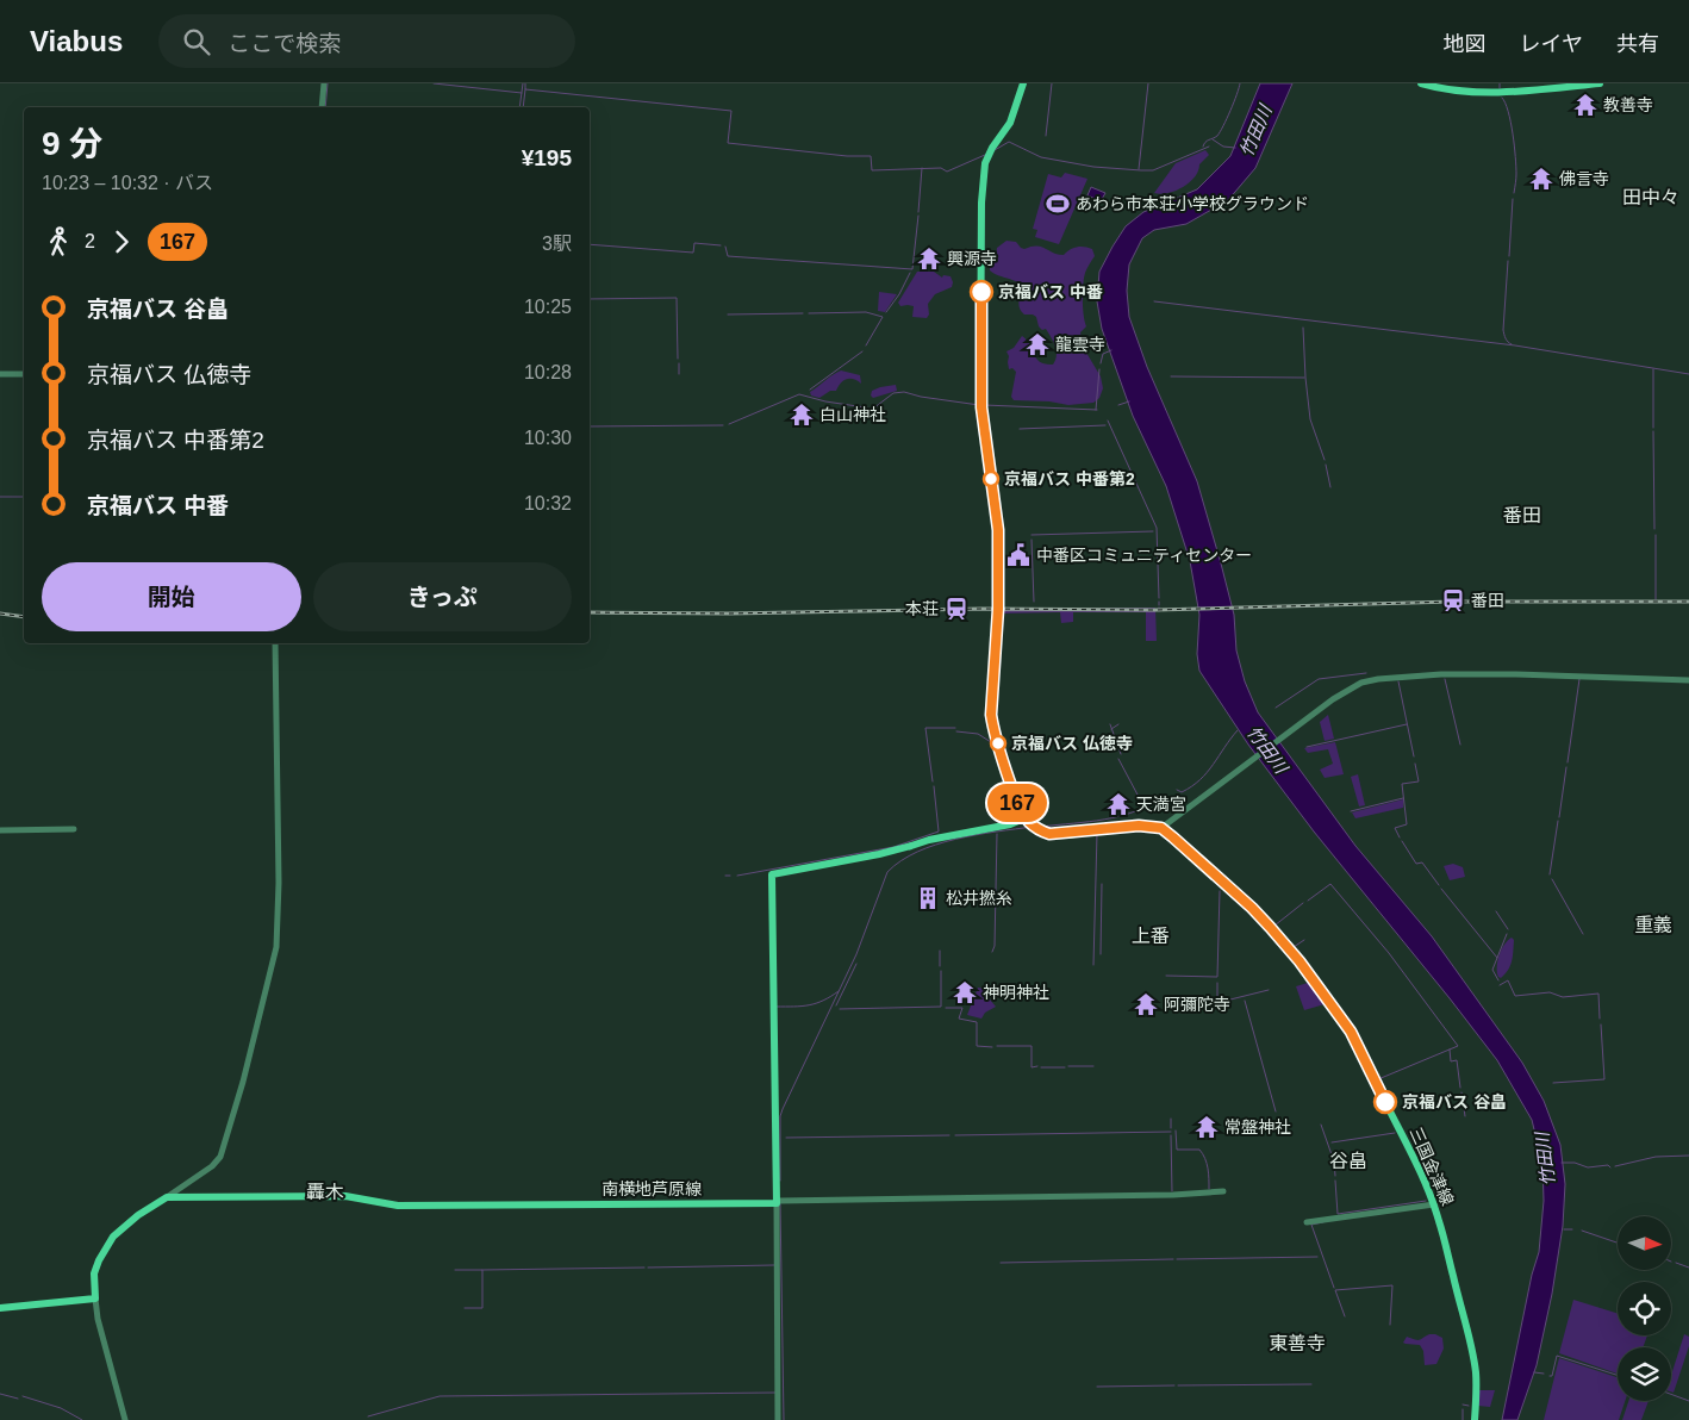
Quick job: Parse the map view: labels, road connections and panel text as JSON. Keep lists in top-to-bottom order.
{
  "streets": {
    "main road": ["三国金津線", "南横地芦原線"]
  },
  "districts": [
    "田中々",
    "番田",
    "重義",
    "上番",
    "谷畠",
    "轟木",
    "東善寺"
  ],
  "water": ["竹田川"],
  "places": {
    "temple": [
      "教善寺",
      "佛言寺",
      "興源寺",
      "龍雲寺",
      "白山神社",
      "天満宮",
      "神明神社",
      "阿彌陀寺",
      "常盤神社"
    ],
    "sports": ["あわら市本荘小学校グラウンド"],
    "other": [
      "京福バス 中番",
      "京福バス 中番第2",
      "京福バス 仏徳寺",
      "京福バス 谷畠"
    ],
    "public building": ["中番区コミュニティセンター"],
    "station": ["番田", "本荘"],
    "building": ["松井撚糸"]
  },
  "lines": ["bus line 167"],
  "north": "right",
  "page": {
    "header": "Viabus",
    "search": "ここで検索",
    "nav": ["地図", "レイヤ", "共有"],
    "on_map": "167",
    "heading": ["9 分", "10:23 – 10:32 · バス", "¥195"],
    "legs": ["2", "167", "3駅"],
    "list": [
      {
        "name": "京福バス 谷畠",
        "value": "10:25"
      },
      {
        "name": "京福バス 仏徳寺",
        "value": "10:28"
      },
      {
        "name": "京福バス 中番第2",
        "value": "10:30"
      },
      {
        "name": "京福バス 中番",
        "value": "10:32"
      }
    ],
    "buttons": ["開始", "きっぷ"]
  }
}
